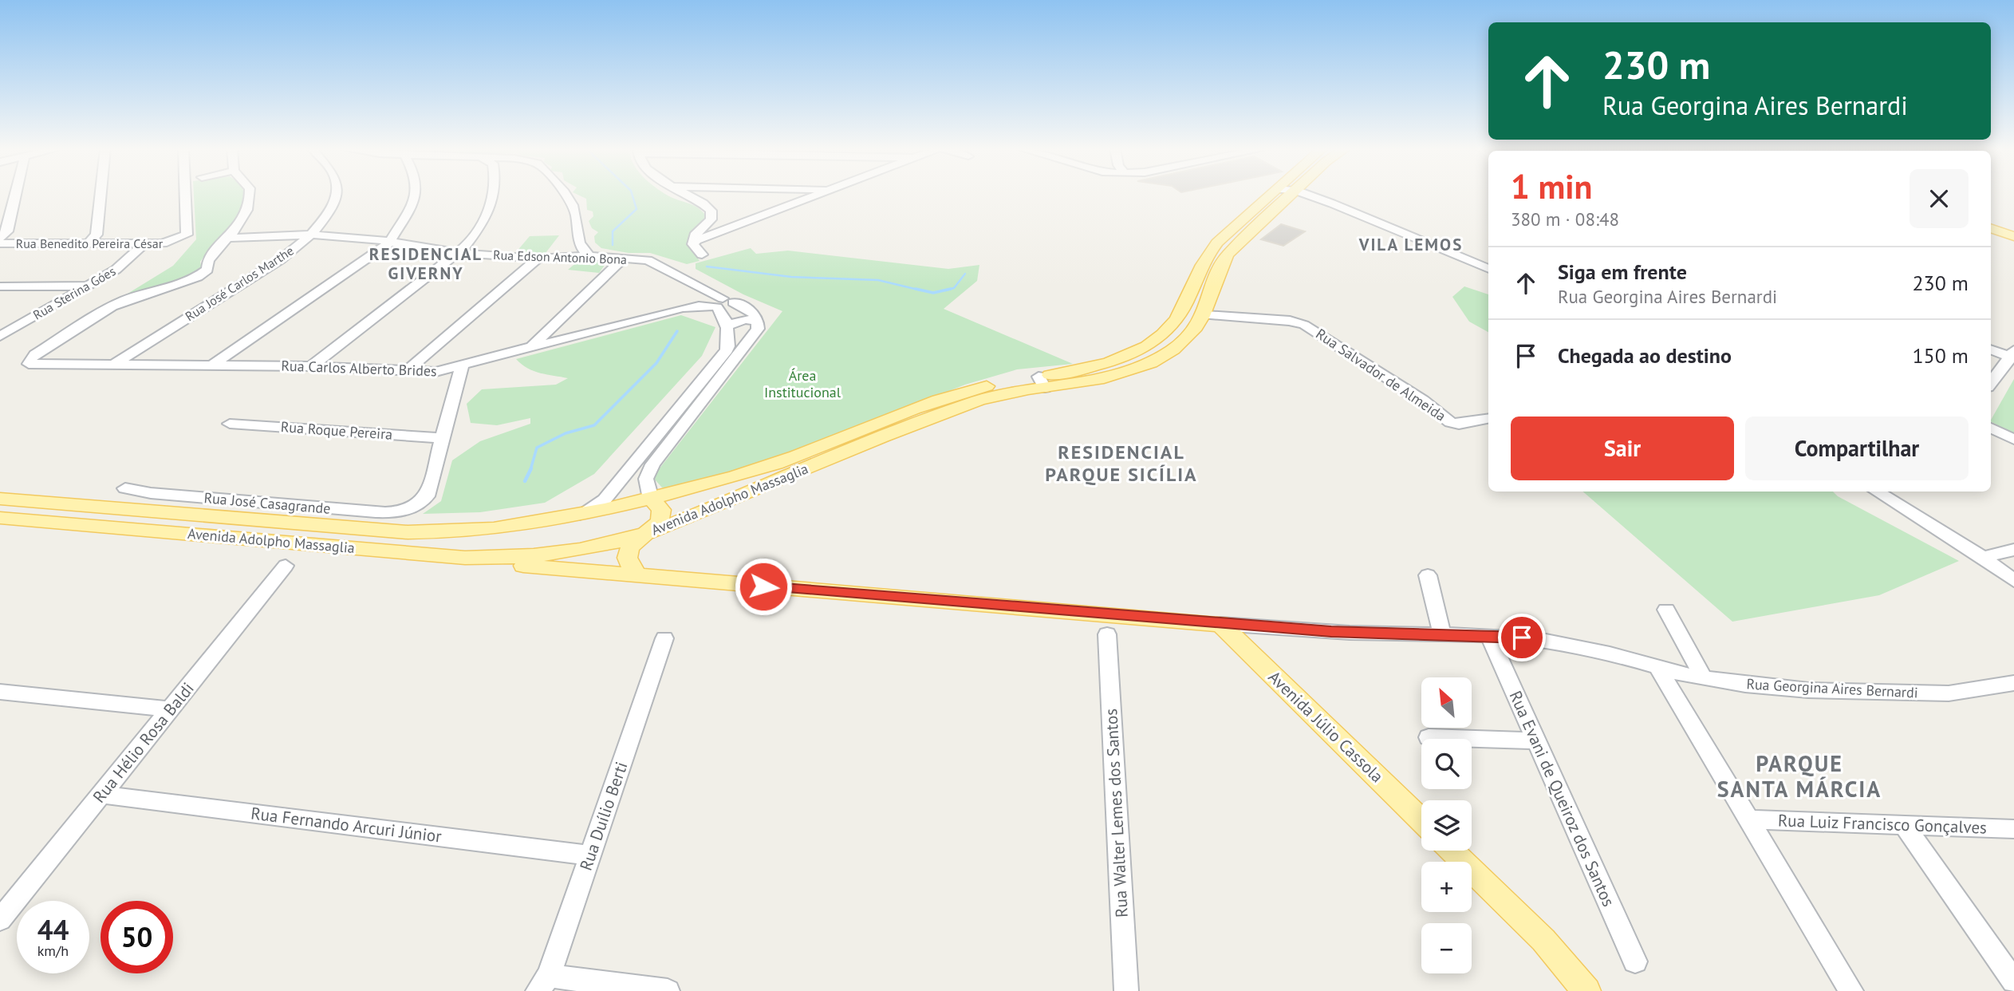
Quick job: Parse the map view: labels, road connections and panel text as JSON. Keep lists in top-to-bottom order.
{
  "streets": {
    "main road": ["Avenida Adolpho Massaglia", "Avenida Júlio Cassola"],
    "street": [
      "Rua Benedito Pereira César",
      "Rua Edson Antonio Bona",
      "Rua José Carlos Marthe",
      "Rua Sterina Góes",
      "Rua Carlos Alberto Brides",
      "Rua Salvador de Almeida",
      "Rua Roque Pereira",
      "Rua José Casagrande",
      "Rua Georgina Aires Bernardi",
      "Rua Hélio Rosa Baldi",
      "Rua Evani de Queiroz dos Santos",
      "Rua Walter Lemes dos Santos",
      "Rua Duílio Berti",
      "Rua Luiz Francisco Gonçalves",
      "Rua Fernando Arcuri Júnior"
    ]
  },
  "crossings": [
    ["Rua Benedito Pereira César", "Rua Sterina Góes"],
    ["Rua Edson Antonio Bona", "Rua José Carlos Marthe"],
    ["Rua Edson Antonio Bona", "Rua Carlos Alberto Brides"],
    ["Rua José Carlos Marthe", "Rua Carlos Alberto Brides"],
    ["Rua Salvador de Almeida", "Avenida Adolpho Massaglia"],
    ["Rua Roque Pereira", "Rua José Casagrande"],
    ["Rua Georgina Aires Bernardi", "Avenida Júlio Cassola"],
    ["Rua Georgina Aires Bernardi", "Rua Evani de Queiroz dos Santos"],
    ["Rua Hélio Rosa Baldi", "Rua Fernando Arcuri Júnior"],
    ["Rua Duílio Berti", "Rua Fernando Arcuri Júnior"]
  ],
  "districts": [
    "VILA LEMOS",
    "RESIDENCIAL GIVERNY",
    "RESIDENCIAL PARQUE SICÍLIA",
    "PARQUE SANTA MÁRCIA"
  ],
  "parks": ["Área Institucional"],
  "north": "top left",
  "page": {
    "turn": ["230 m", "Rua Georgina Aires Bernardi"],
    "heading": ["1 min", "380 m · 08:48"],
    "list": [
      {
        "name": "Siga em frente",
        "note": "Rua Georgina Aires Bernardi",
        "value": "230 m"
      },
      {
        "name": "Chegada ao destino",
        "value": "150 m"
      }
    ],
    "buttons": ["Sair", "Compartilhar"],
    "map_buttons": ["+", "−"],
    "speed": "44 km/h",
    "limit": "50"
  }
}
